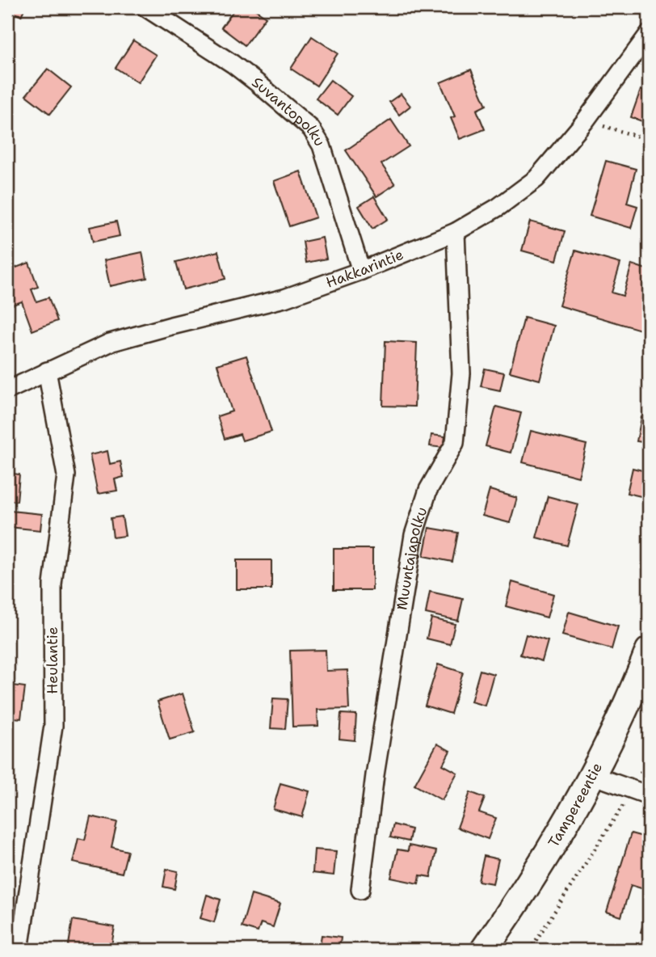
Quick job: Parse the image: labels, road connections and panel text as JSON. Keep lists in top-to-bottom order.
{
  "streets": {
    "main road": ["Tampereentie"],
    "street": [
      "Suvantopolku",
      "Hakkarintie",
      "Muuntajapolku",
      "Heulantie"
    ]
  },
  "crossings": [
    ["Suvantopolku", "Hakkarintie"],
    ["Hakkarintie", "Muuntajapolku"],
    ["Hakkarintie", "Heulantie"]
  ]
}
